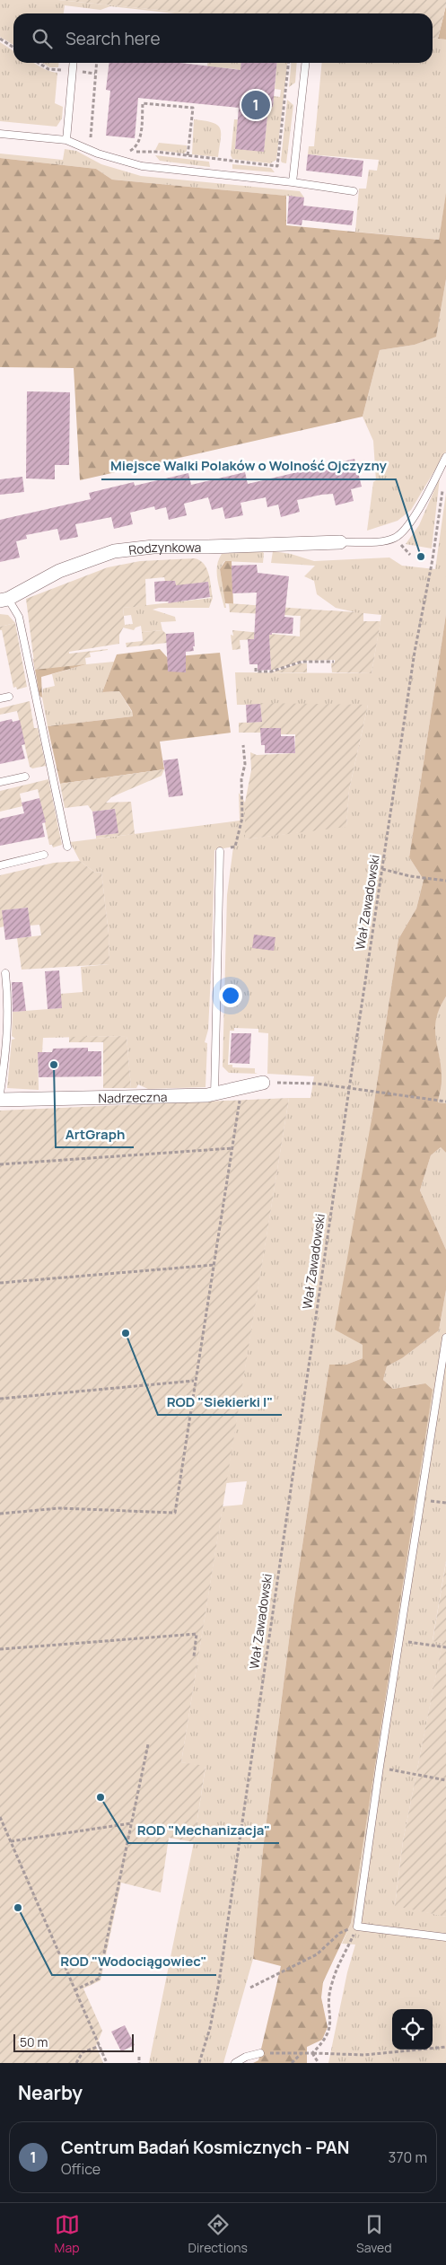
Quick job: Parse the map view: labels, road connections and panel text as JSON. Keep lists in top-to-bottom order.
{
  "streets": {
    "street": ["Rodzynkowa", "Nadrzeczna"],
    "path": ["Wał Zawadowski"]
  },
  "places": [
    "Miejsce Walki Polaków o Wolność Ojczyzny",
    "ArtGraph",
    "ROD \"Siekierki I\"",
    "ROD \"Mechanizacja\"",
    "ROD \"Wodociągowiec\""
  ],
  "scale_bar": "50 m",
  "page": {
    "search": "Search here",
    "pins": "1",
    "scale": "50 m",
    "heading": "Nearby",
    "list": [
      {
        "mark": "1",
        "name": "Centrum Badań Kosmicznych - PAN",
        "note": "Office",
        "value": "370 m"
      }
    ],
    "nav": ["Map", "Directions", "Saved"]
  }
}
